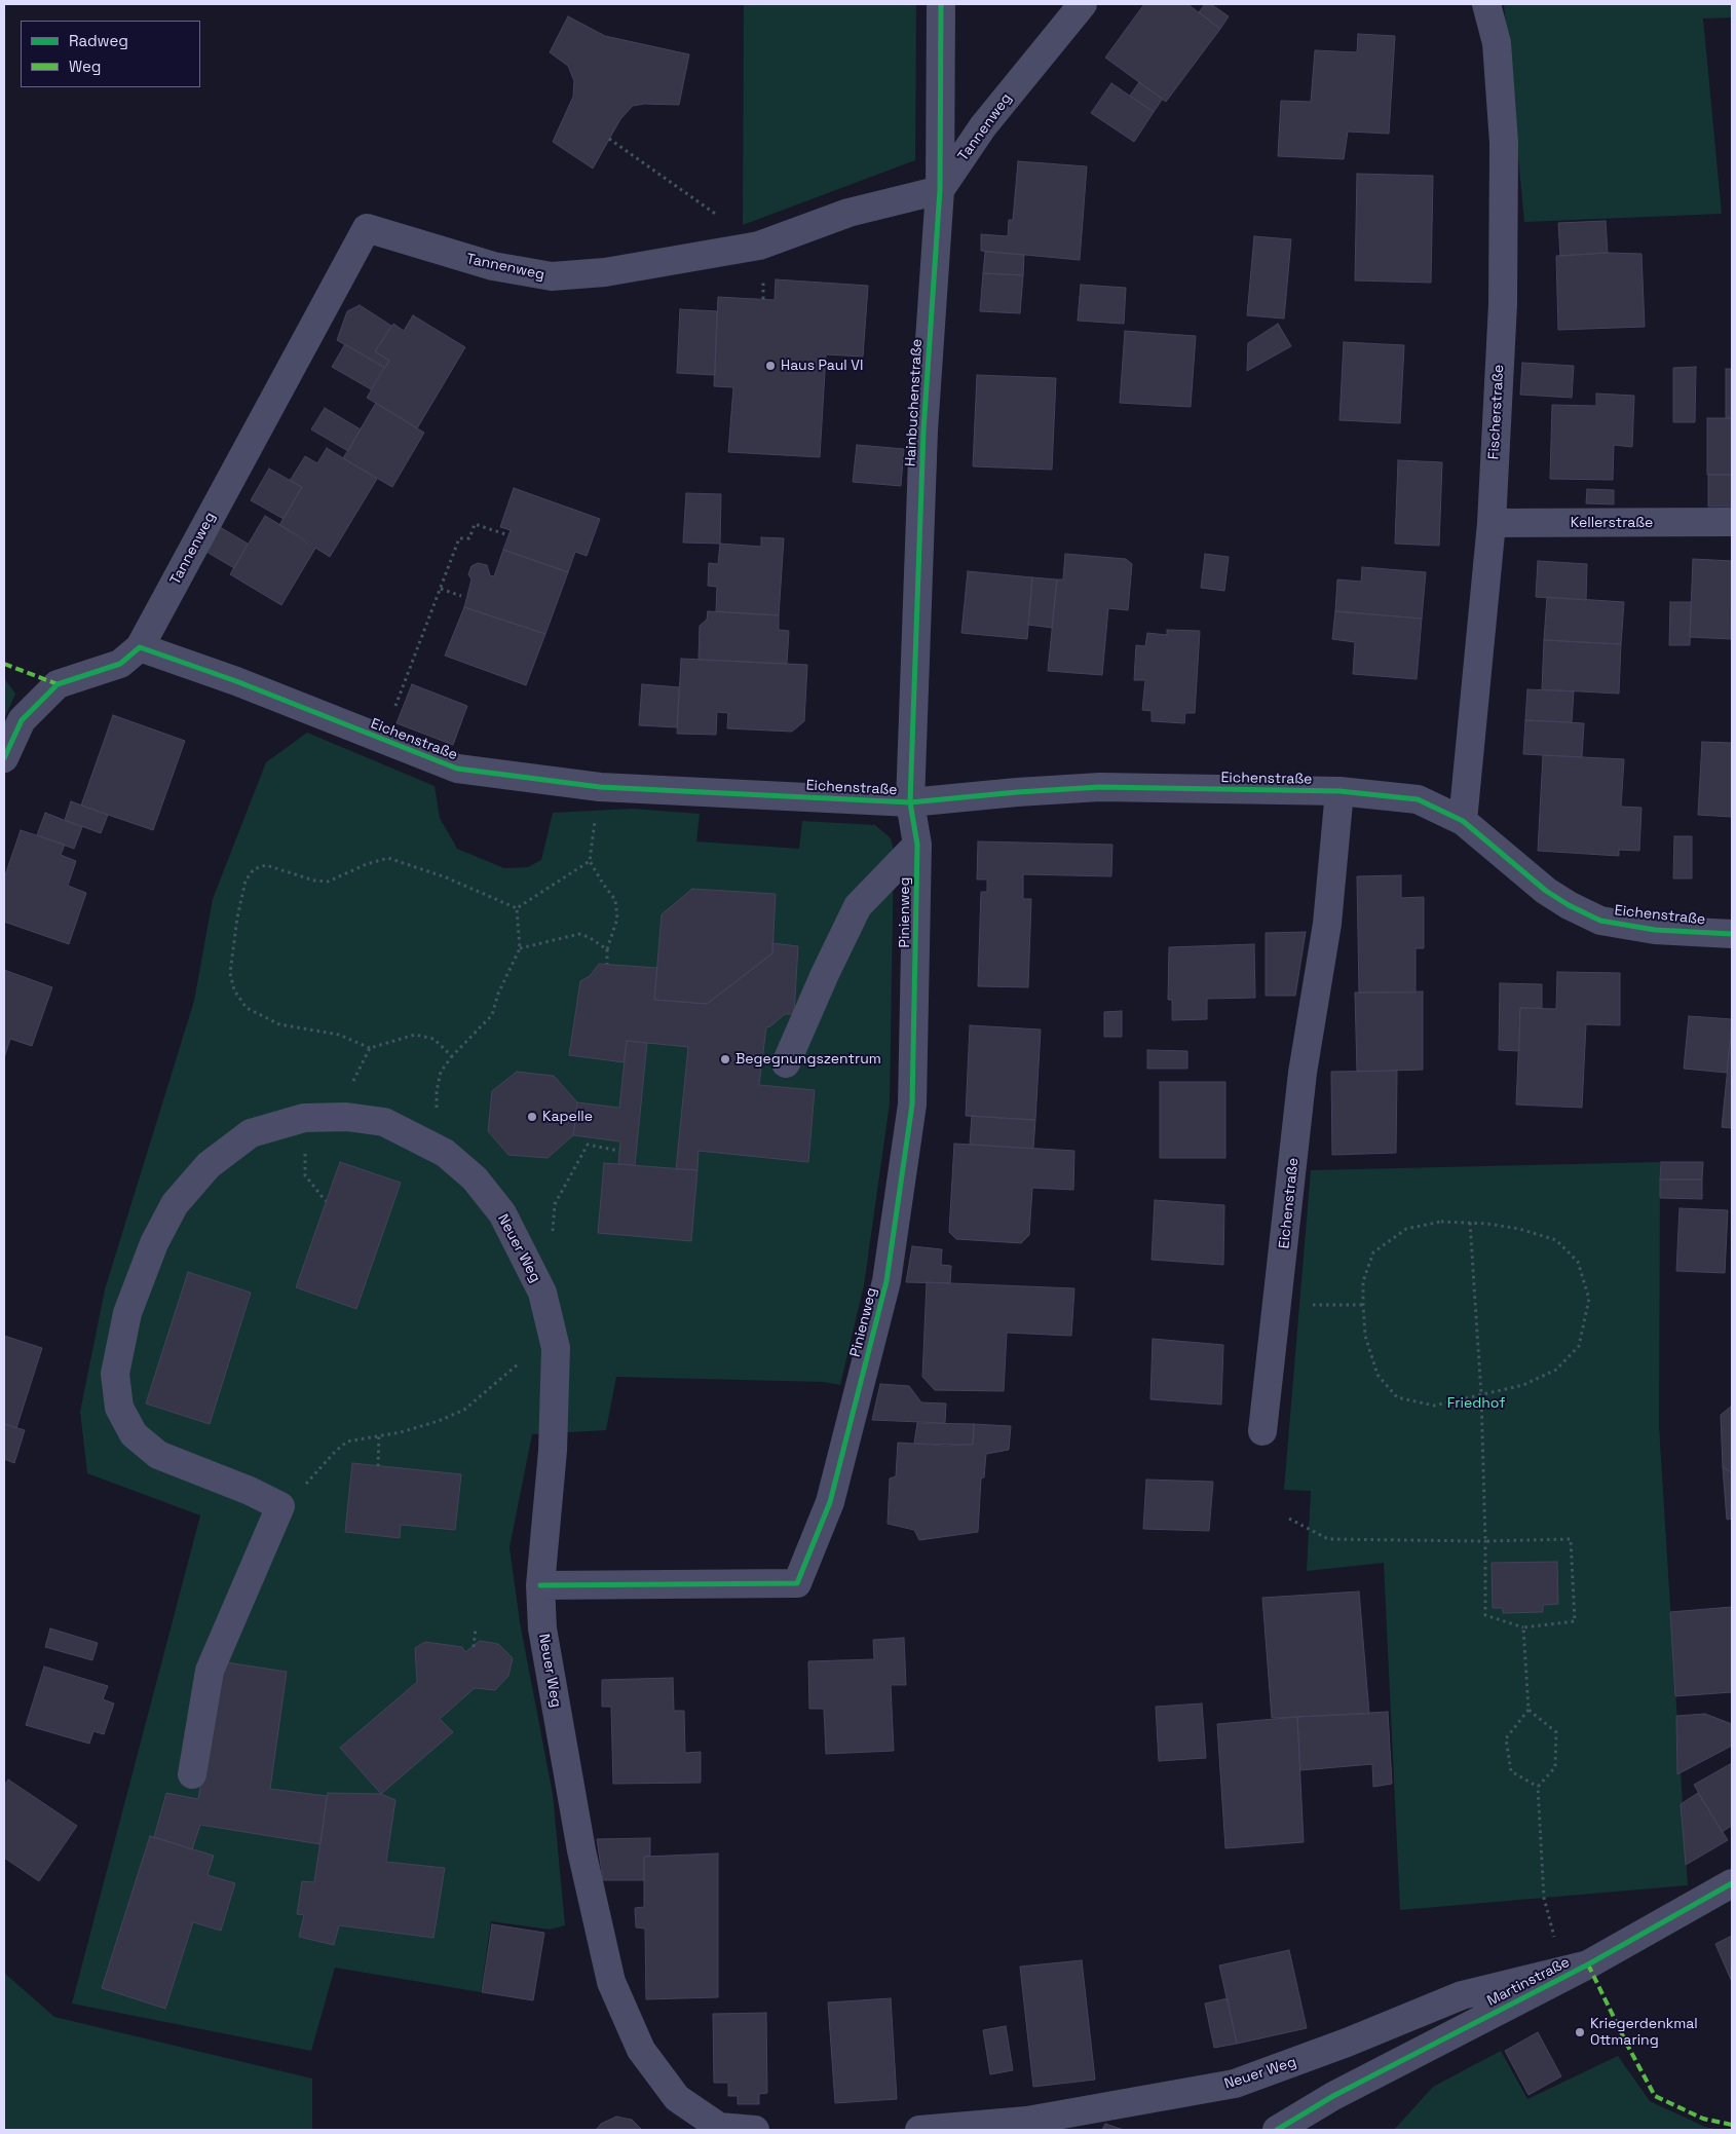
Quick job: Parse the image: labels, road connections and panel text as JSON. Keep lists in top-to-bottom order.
{
  "streets": {
    "street": [
      "Tannenweg",
      "Hainbuchenstraße",
      "Fischerstraße",
      "Kellerstraße",
      "Eichenstraße",
      "Pinienweg",
      "Neuer Weg",
      "Martinstraße"
    ]
  },
  "crossings": [
    ["Tannenweg", "Hainbuchenstraße"],
    ["Tannenweg", "Eichenstraße"],
    ["Hainbuchenstraße", "Eichenstraße"],
    ["Hainbuchenstraße", "Pinienweg"],
    ["Fischerstraße", "Kellerstraße"],
    ["Fischerstraße", "Eichenstraße"],
    ["Eichenstraße", "Pinienweg"],
    ["Pinienweg", "Neuer Weg"],
    ["Neuer Weg", "Martinstraße"]
  ],
  "parks": ["Friedhof"],
  "places": [
    "Haus Paul VI",
    "Begegnungszentrum",
    "Kapelle",
    "Kriegerdenkmal Ottmaring"
  ],
  "legend": ["Radweg", "Weg"]
}
